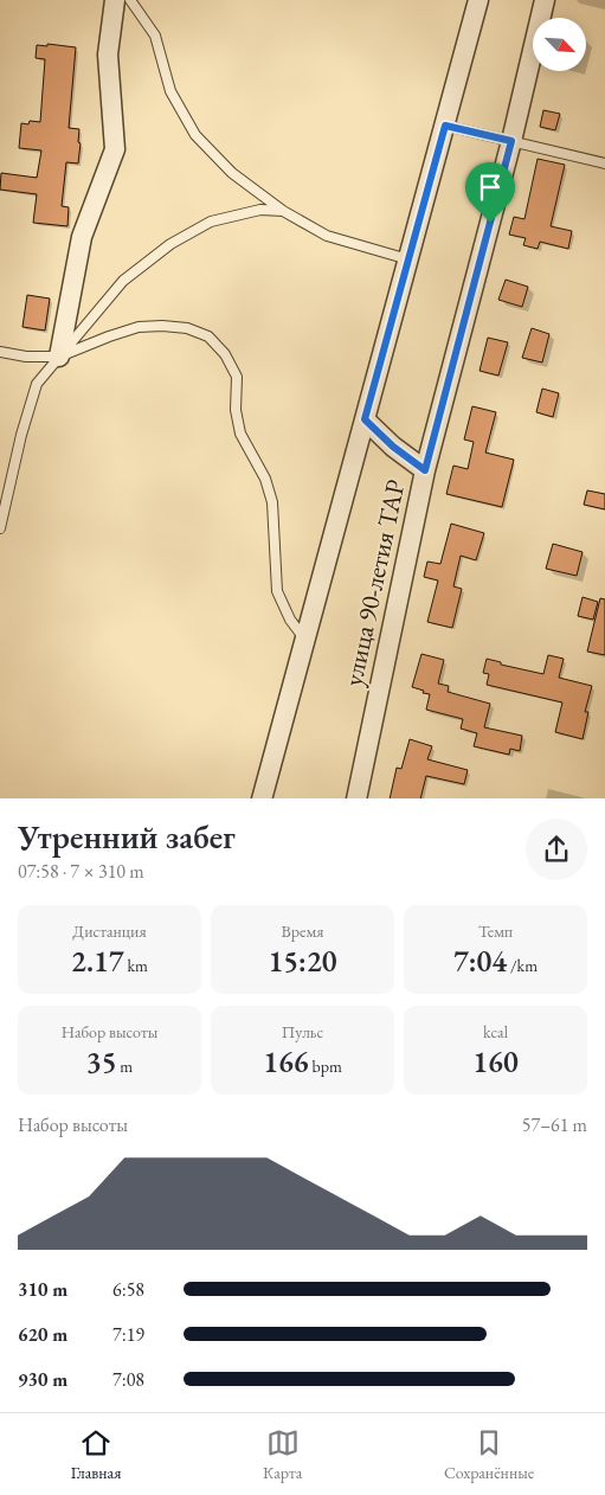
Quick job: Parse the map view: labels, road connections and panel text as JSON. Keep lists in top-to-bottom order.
{
  "streets": {
    "street": ["улица 90-летия ТАР"]
  },
  "north": "bottom right",
  "page": {
    "heading": ["Утренний забег", "07:58 · 7 × 310 m"],
    "stats": [
      ["Дистанция", "2.17 km"],
      ["Время", "15:20"],
      ["Темп", "7:04 /km"],
      ["Набор высоты", "35 m"],
      ["Пульс", "166 bpm"],
      ["kcal", "160"]
    ],
    "chart": ["Набор высоты", "57–61 m"],
    "list": [
      {
        "name": "310 m",
        "note": "6:58"
      },
      {
        "name": "620 m",
        "note": "7:19"
      },
      {
        "name": "930 m",
        "note": "7:08"
      }
    ],
    "tabs": ["Главная", "Карта", "Сохранённые"]
  }
}
